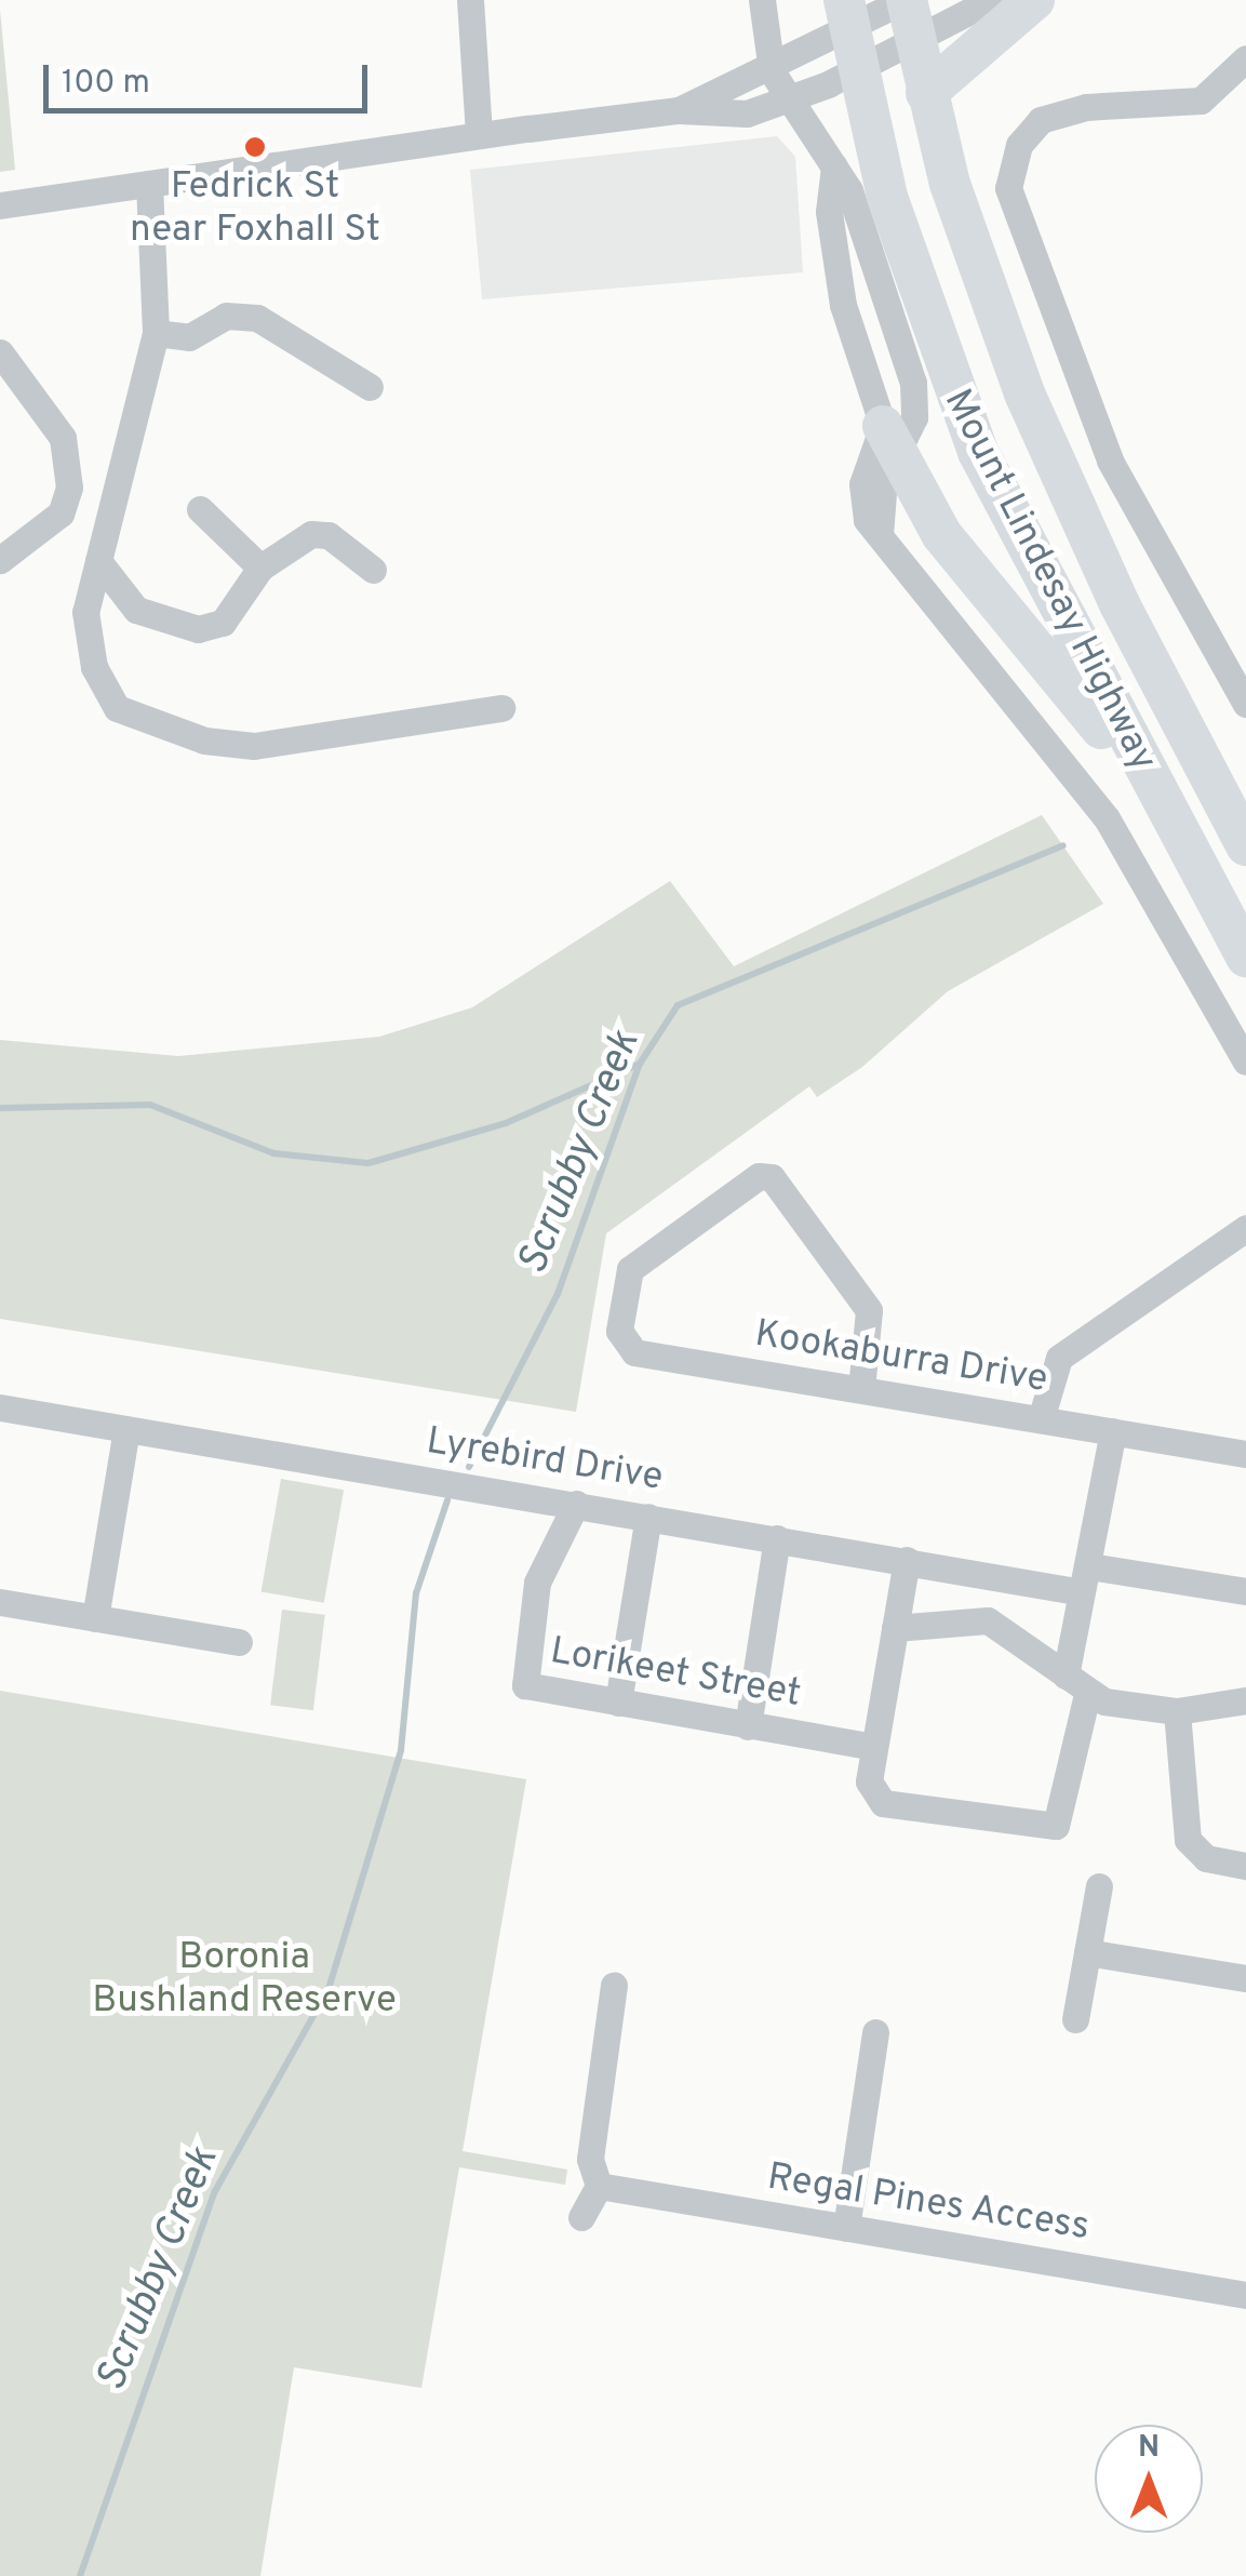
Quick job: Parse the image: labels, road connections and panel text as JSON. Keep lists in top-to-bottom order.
{
  "streets": {
    "highway": ["Mount Lindesay Highway"],
    "street": [
      "Kookaburra Drive",
      "Lyrebird Drive",
      "Lorikeet Street",
      "Regal Pines Access"
    ]
  },
  "crossings": [
    ["Lyrebird Drive", "Lorikeet Street"]
  ],
  "water": ["Scrubby Creek"],
  "parks": ["Boronia Bushland Reserve"],
  "places": ["Fedrick St near Foxhall St"],
  "scale_bar": "100 m",
  "north": "top"
}
